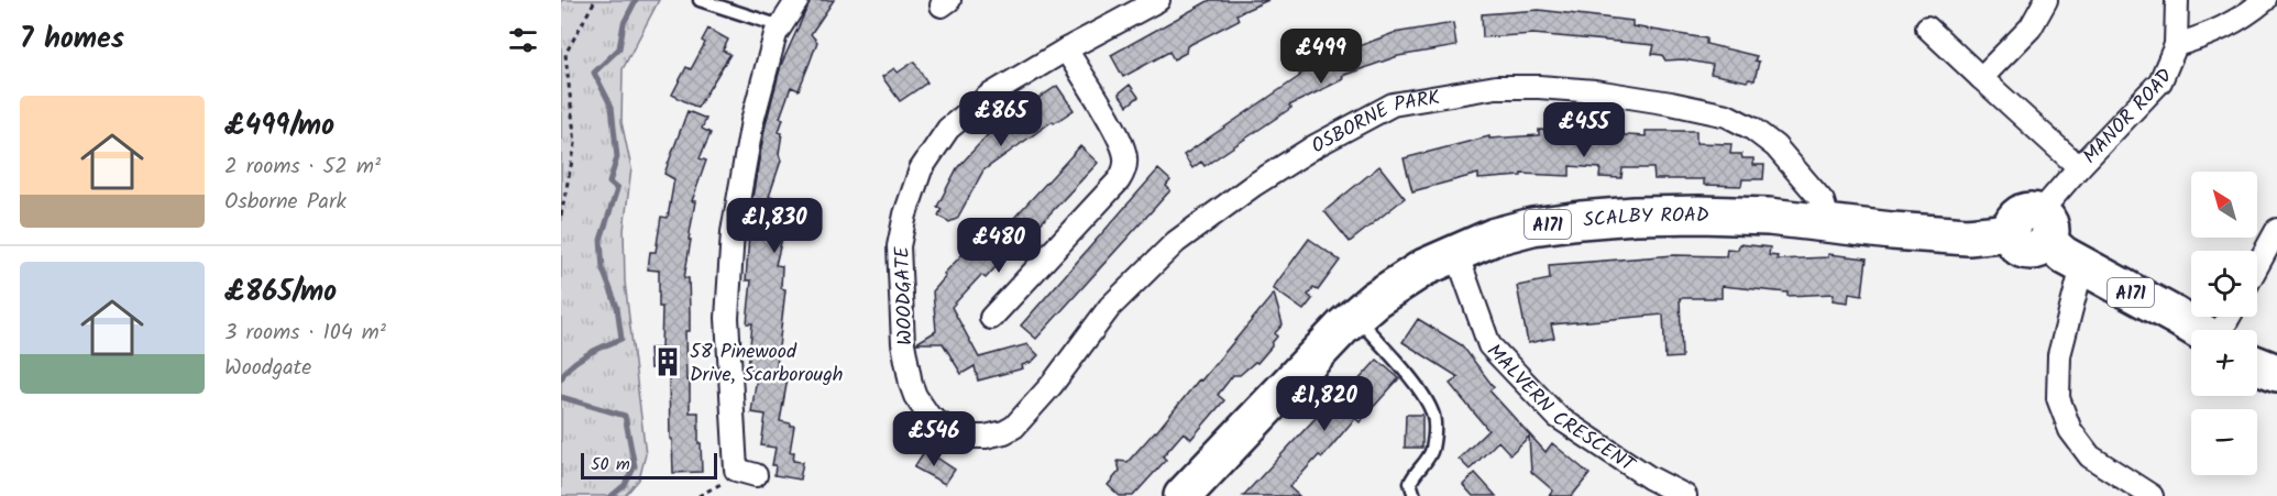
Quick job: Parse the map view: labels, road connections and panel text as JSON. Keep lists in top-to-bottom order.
{
  "streets": {
    "highway": ["SCALBY ROAD", "A171"],
    "street": [
      "MANOR ROAD",
      "OSBORNE PARK",
      "WOODGATE",
      "MALVERN CRESCENT"
    ]
  },
  "crossings": [
    ["MANOR ROAD", "SCALBY ROAD"],
    ["MANOR ROAD", "A171"],
    ["OSBORNE PARK", "SCALBY ROAD"],
    ["OSBORNE PARK", "WOODGATE"],
    ["SCALBY ROAD", "A171"],
    ["SCALBY ROAD", "MALVERN CRESCENT"]
  ],
  "places": {
    "building": ["58 Pinewood Drive, Scarborough"]
  },
  "scale_bar": "50 m",
  "north": "top left",
  "page": {
    "heading": "7 homes",
    "price": [
      "£499",
      "£865",
      "£455",
      "£1,830",
      "£480",
      "£1,820",
      "£546"
    ],
    "list": [
      {
        "name": "£499/mo",
        "note": "2 rooms · 52 m² · Osborne Park"
      },
      {
        "name": "£865/mo",
        "note": "3 rooms · 104 m² · Woodgate"
      }
    ],
    "map_buttons": ["+", "−"],
    "scale": "50 m"
  }
}
